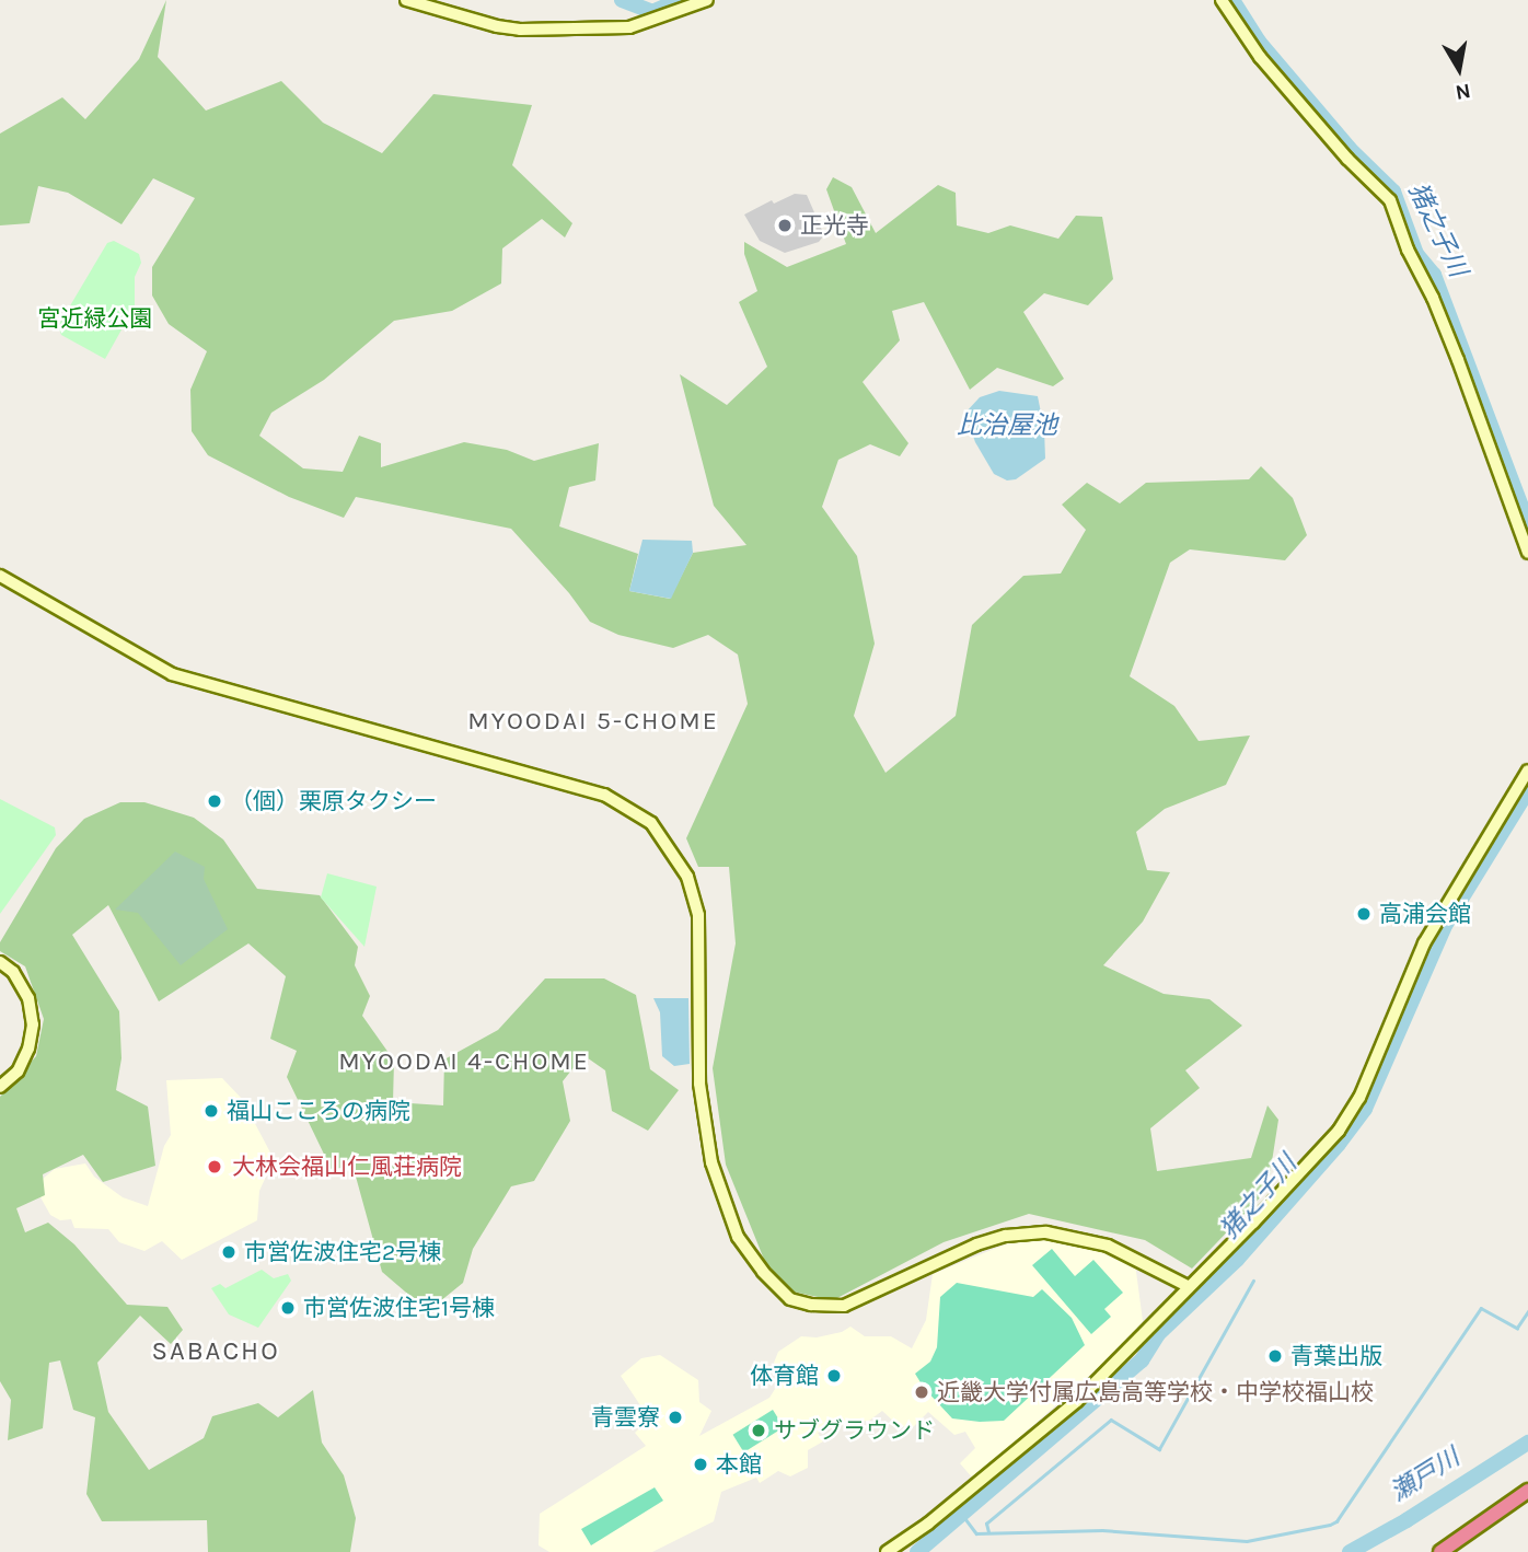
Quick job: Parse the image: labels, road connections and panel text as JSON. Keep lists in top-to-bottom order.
{
  "districts": ["MYOODAI 5-CHOME", "MYOODAI 4-CHOME", "SABACHO"],
  "water": ["猪之子川", "比治屋池", "瀬戸川"],
  "parks": ["宮近緑公園"],
  "places": [
    "正光寺",
    "（個）栗原タクシー",
    "高浦会館",
    "福山こころの病院",
    "大林会福山仁風荘病院",
    "市営佐波住宅2号棟",
    "市営佐波住宅1号棟",
    "青葉出版",
    "体育館",
    "近畿大学付属広島高等学校・中学校福山校",
    "青雲寮",
    "サブグラウンド",
    "本館"
  ],
  "north": "bottom"
}
